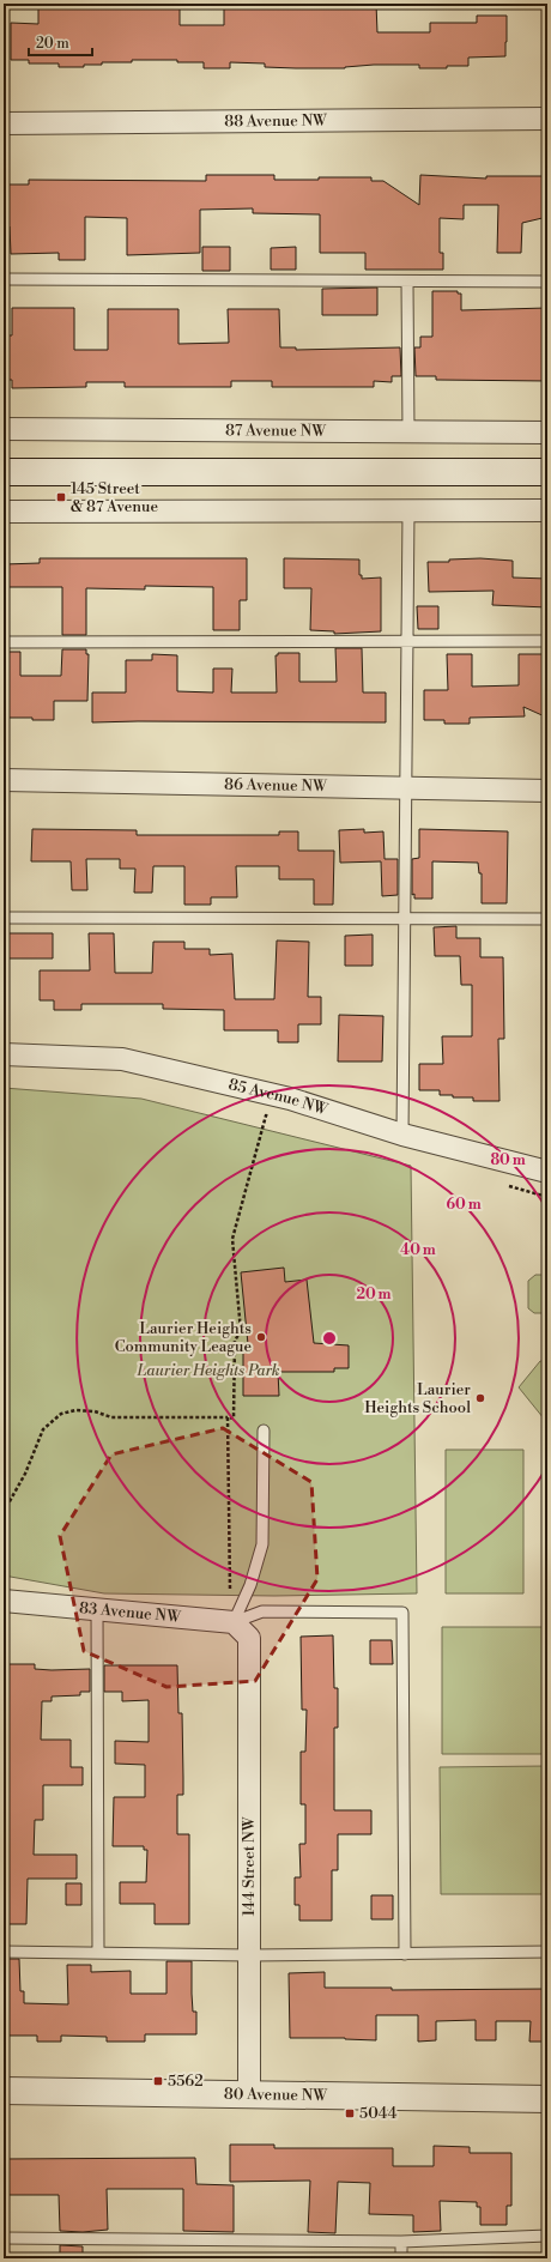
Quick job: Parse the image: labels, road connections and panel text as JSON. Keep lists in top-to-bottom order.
{
  "streets": {
    "street": [
      "88 Avenue NW",
      "87 Avenue NW",
      "86 Avenue NW",
      "85 Avenue NW",
      "83 Avenue NW",
      "144 Street NW",
      "80 Avenue NW"
    ]
  },
  "crossings": [
    ["83 Avenue NW", "144 Street NW"],
    ["144 Street NW", "80 Avenue NW"]
  ],
  "parks": ["Laurier Heights Park"],
  "places": {
    "transit": ["145 Street & 87 Avenue", "5562", "5044"],
    "other": ["Laurier Heights Community League", "Laurier Heights School"]
  },
  "scale_bar": "20 m",
  "rings": [
    "80 m",
    "60 m",
    "40 m",
    "20 m"
  ]
}
